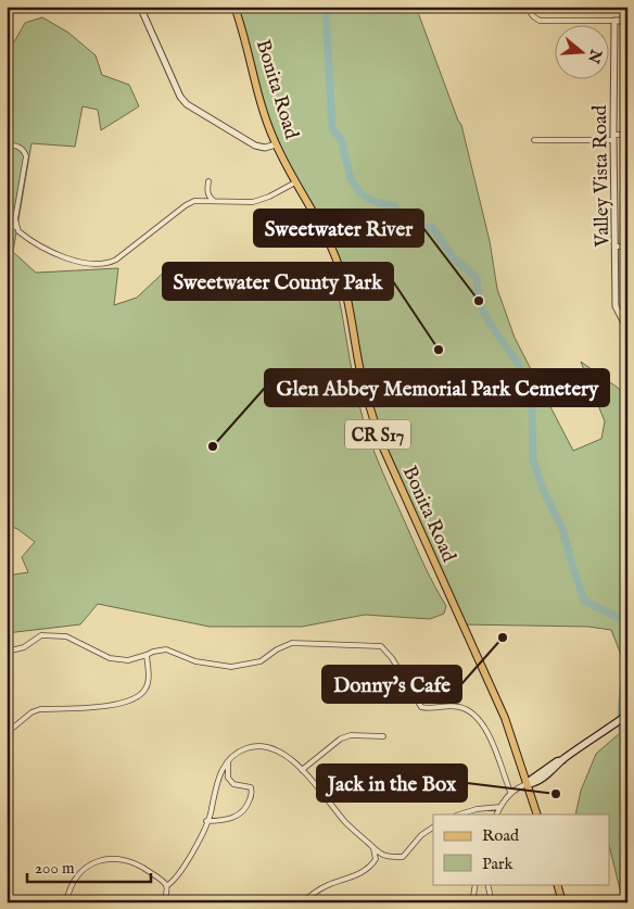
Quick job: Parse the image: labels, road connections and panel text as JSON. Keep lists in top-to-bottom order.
{
  "streets": {
    "main road": ["Bonita Road", "CR S17"],
    "street": ["Valley Vista Road"]
  },
  "places": [
    "Sweetwater River",
    "Sweetwater County Park",
    "Glen Abbey Memorial Park Cemetery",
    "Donny's Cafe",
    "Jack in the Box"
  ],
  "legend": ["Road", "Park"],
  "scale_bar": "200 m",
  "north": "right"
}
